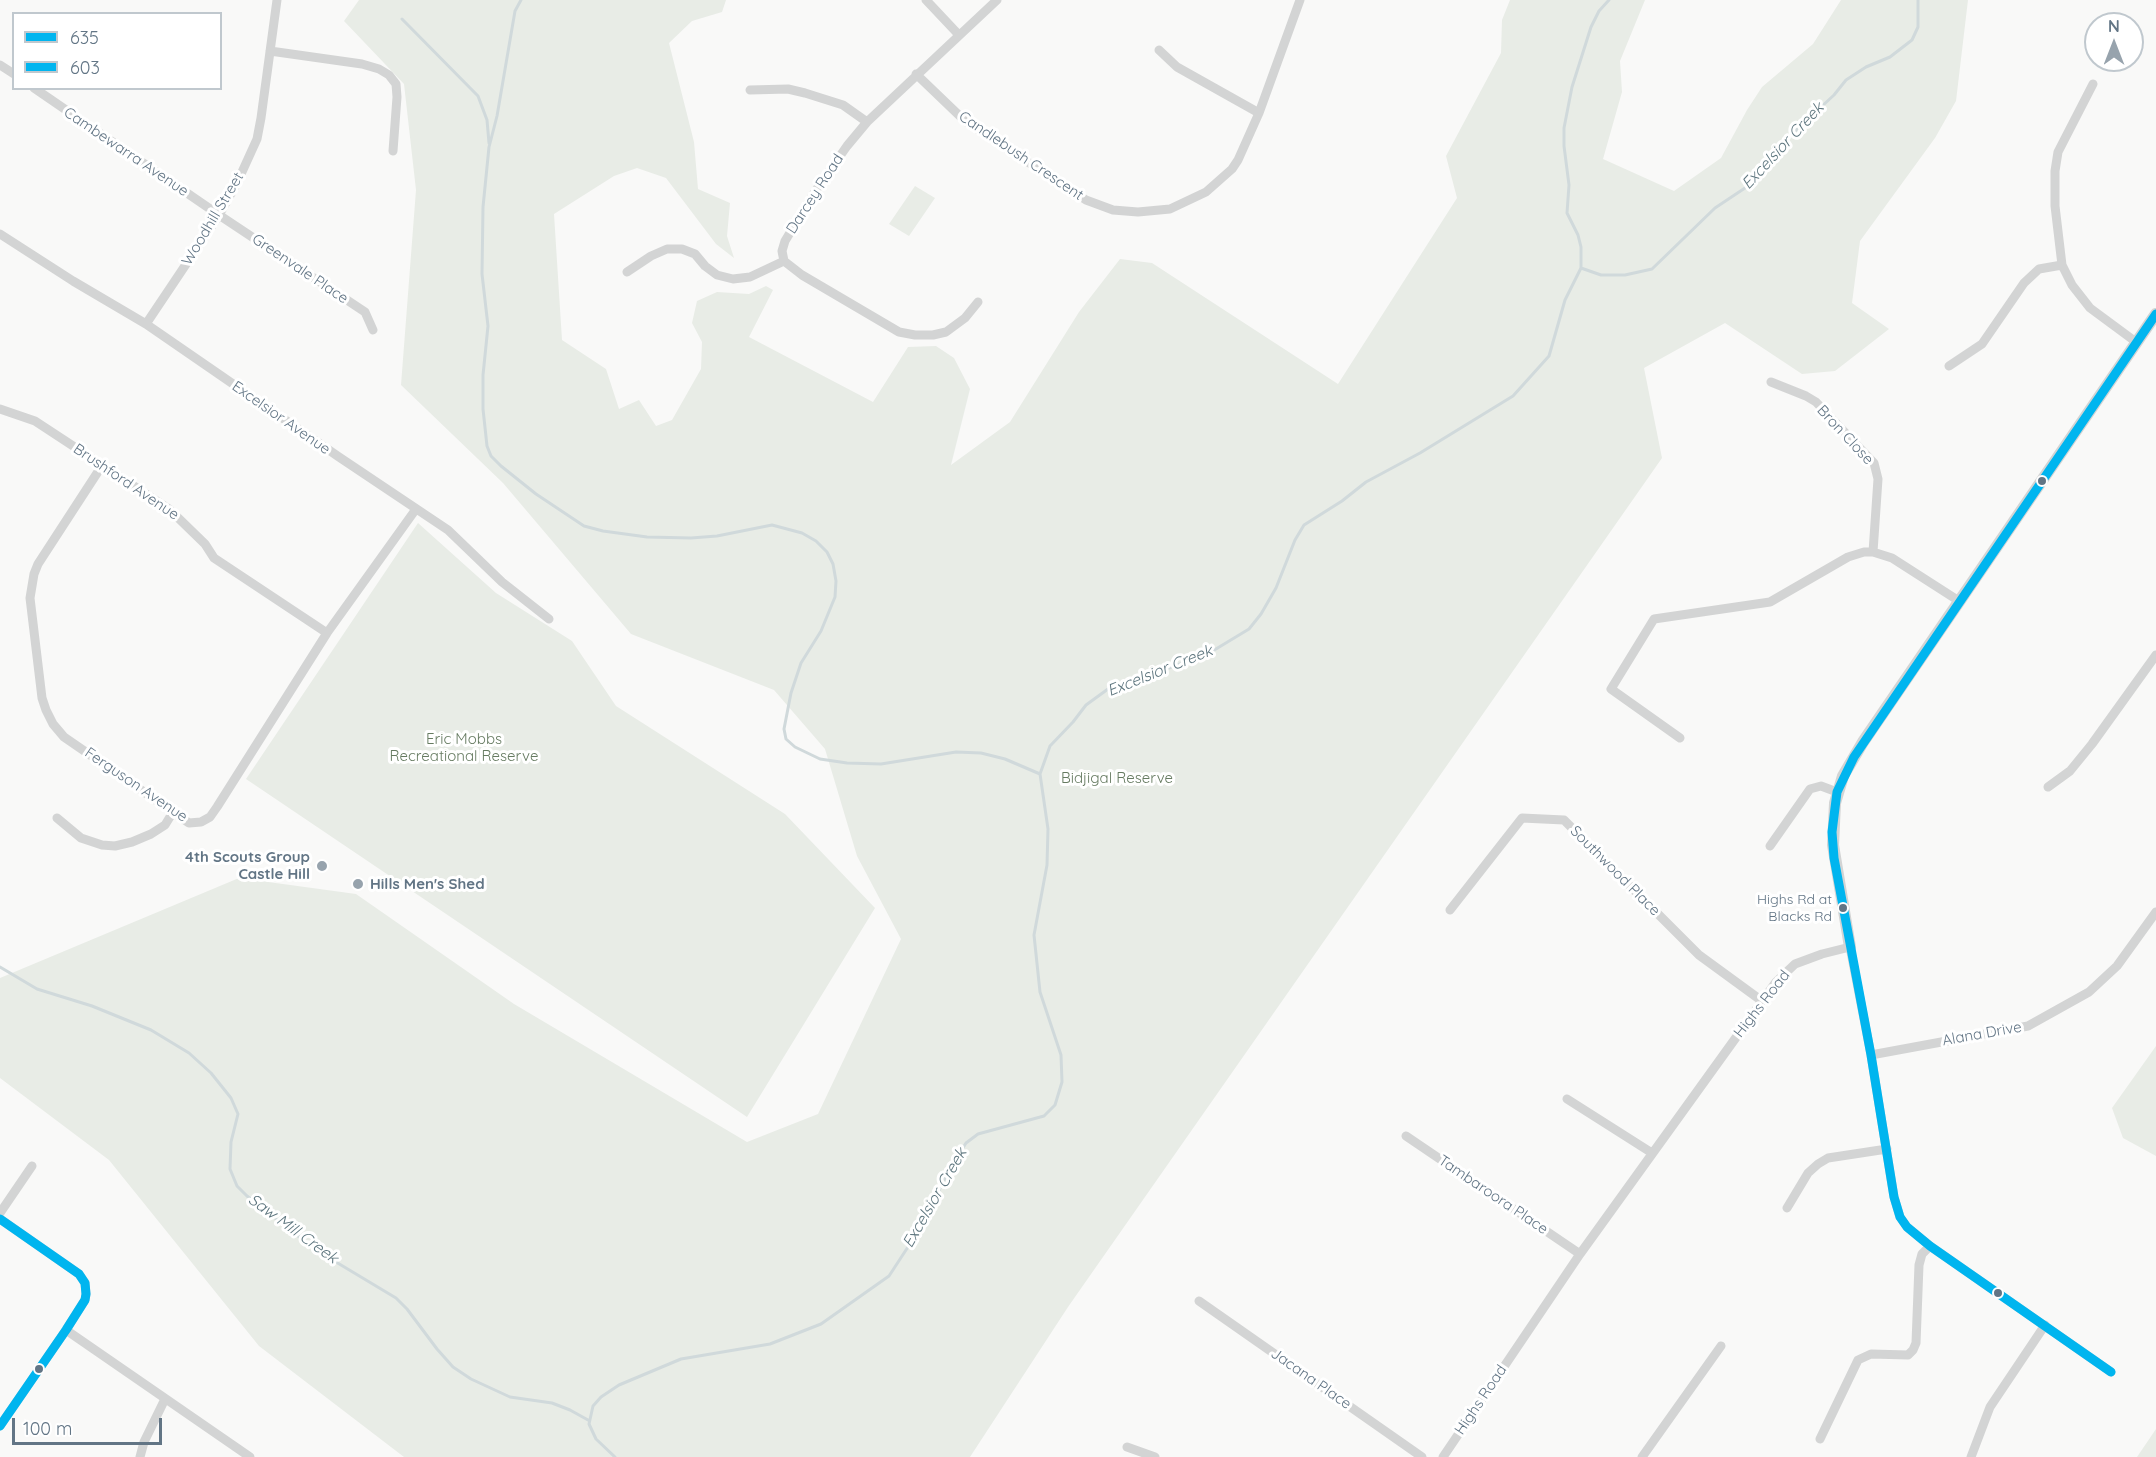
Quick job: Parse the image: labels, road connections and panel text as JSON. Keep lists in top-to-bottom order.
{
  "streets": {
    "street": [
      "Cambewarra Avenue",
      "Candlebush Crescent",
      "Darcey Road",
      "Woodhill Street",
      "Greenvale Place",
      "Excelsior Avenue",
      "Bron Close",
      "Brushford Avenue",
      "Ferguson Avenue",
      "Southwood Place",
      "Highs Road",
      "Alana Drive",
      "Tambaroora Place",
      "Jacana Place"
    ]
  },
  "crossings": [
    ["Cambewarra Avenue", "Woodhill Street"],
    ["Cambewarra Avenue", "Greenvale Place"],
    ["Candlebush Crescent", "Darcey Road"],
    ["Woodhill Street", "Greenvale Place"],
    ["Woodhill Street", "Excelsior Avenue"],
    ["Excelsior Avenue", "Ferguson Avenue"],
    ["Brushford Avenue", "Ferguson Avenue"],
    ["Southwood Place", "Highs Road"],
    ["Highs Road", "Tambaroora Place"]
  ],
  "water": ["Excelsior Creek", "Saw Mill Creek"],
  "parks": ["Eric Mobbs Recreational Reserve", "Bidjigal Reserve"],
  "places": ["4th Scouts Group Castle Hill", "Hills Men's Shed", "Highs Rd at Blacks Rd"],
  "lines": ["transit line 635", "transit line 603"],
  "legend": ["635", "603"],
  "scale_bar": "100 m",
  "north": "top"
}
